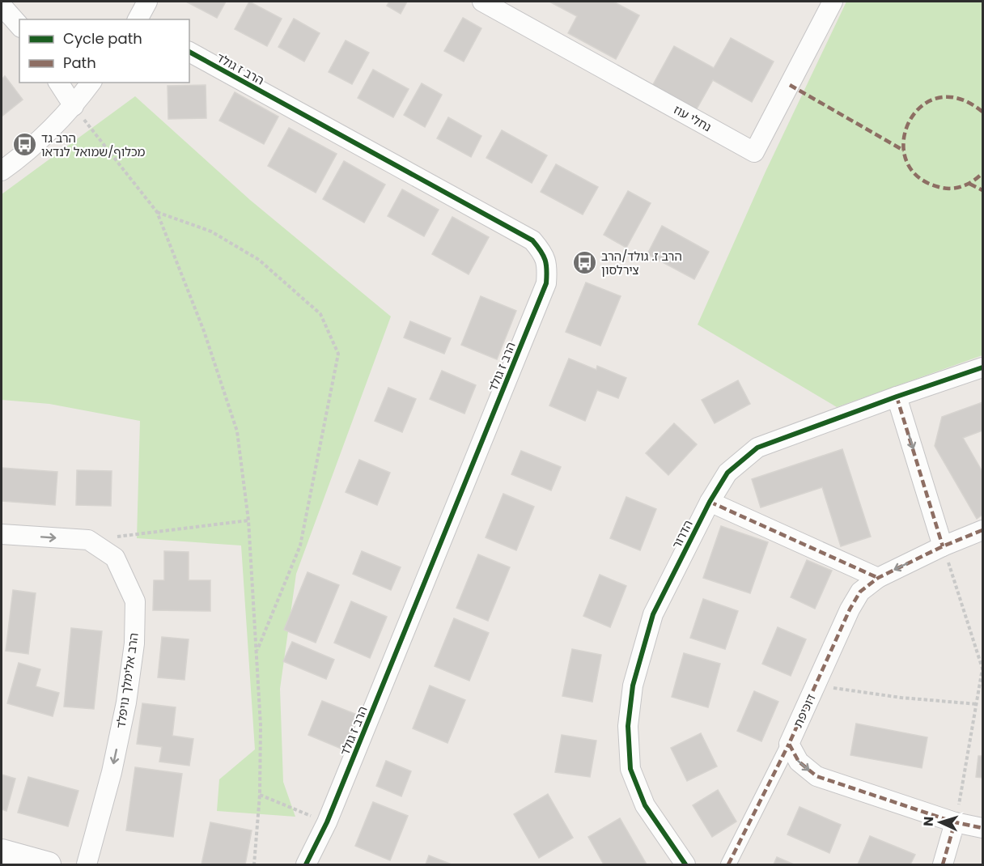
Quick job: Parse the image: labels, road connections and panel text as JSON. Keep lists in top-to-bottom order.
{
  "streets": {
    "street": [
      "הרב ז גולד",
      "נחלי עוז",
      "הדרור",
      "הרב אלימלך נויפלד",
      "דוכיפת"
    ]
  },
  "places": {
    "bus stop": ["הרב גד מכלוף/שמואל לנדאו", "הרב ז. גולד/הרב צירלסון"]
  },
  "legend": ["Cycle path", "Path"],
  "north": "left"
}
